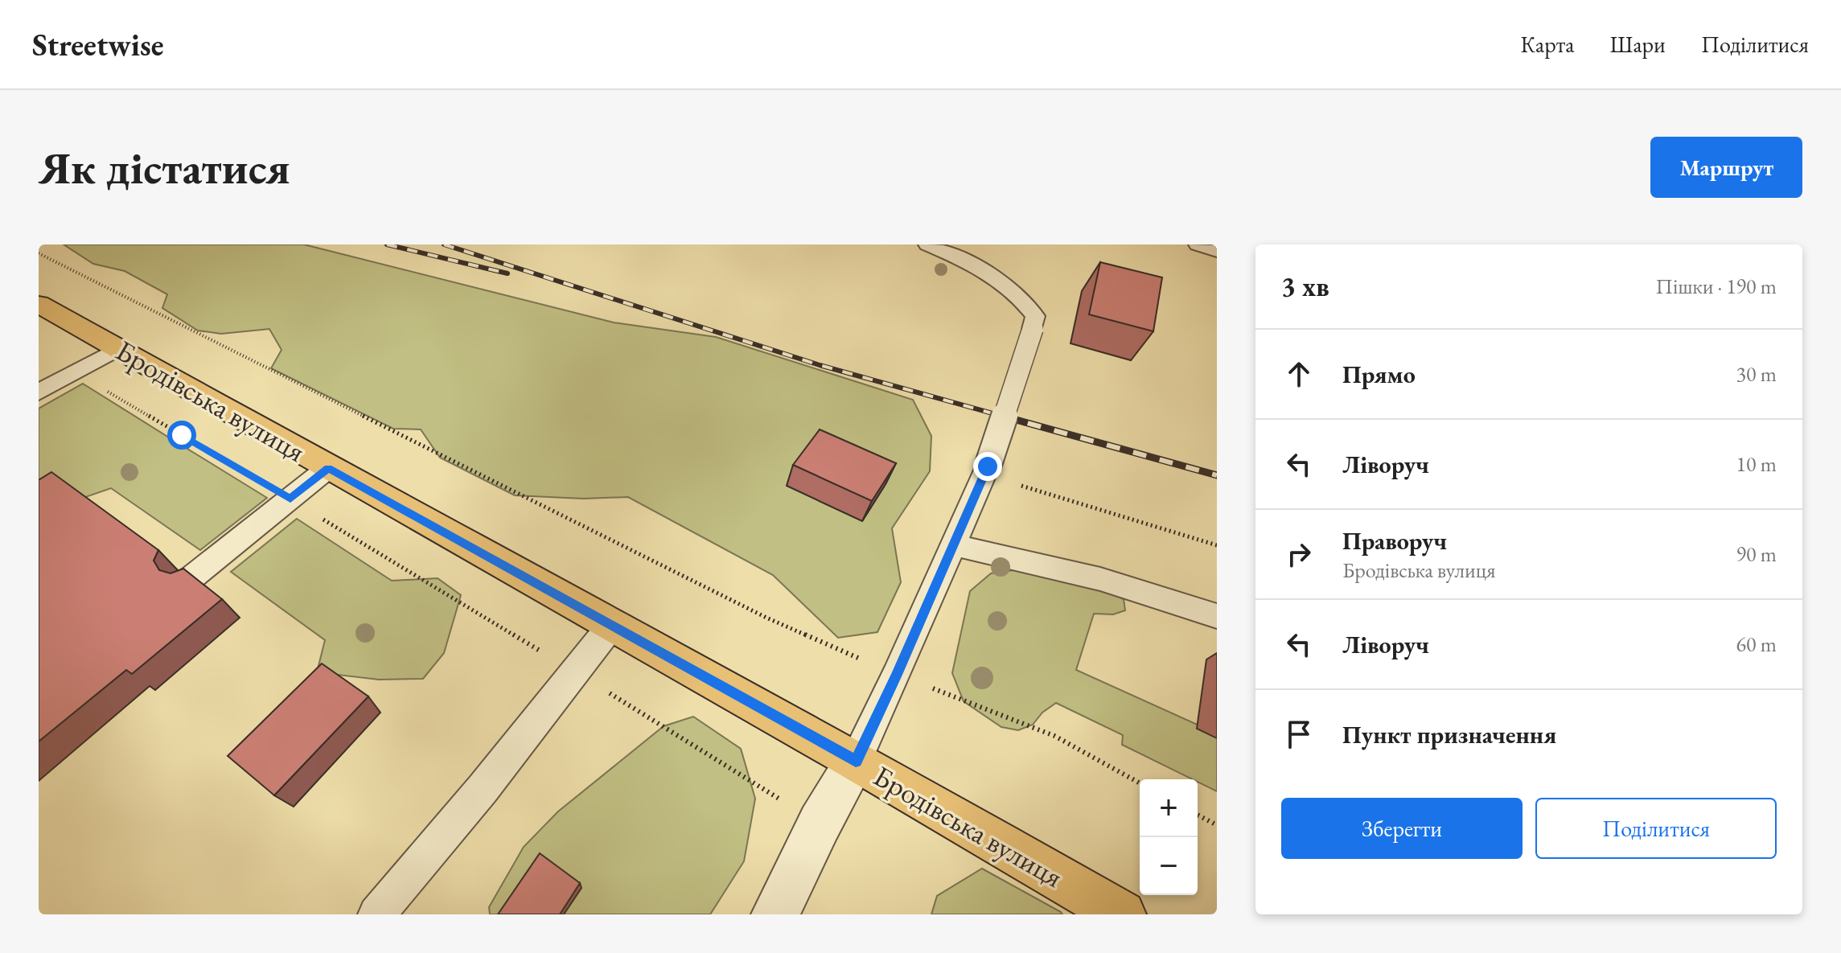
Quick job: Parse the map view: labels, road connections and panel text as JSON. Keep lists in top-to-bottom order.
{
  "streets": {
    "main road": ["Бродівська вулиця"]
  },
  "page": {
    "header": "Streetwise",
    "nav": ["Карта", "Шари", "Поділитися"],
    "buttons": [
      "Маршрут",
      ["Зберегти", "Поділитися"]
    ],
    "title": "Як дістатися",
    "heading": ["3 хв", "Пішки · 190 m"],
    "list": [
      ["Прямо", "30 m"],
      ["Ліворуч", "10 m"],
      ["Праворуч", "Бродівська вулиця", "90 m"],
      ["Ліворуч", "60 m"],
      "Пункт призначення"
    ],
    "map_buttons": ["+", "−"]
  }
}
